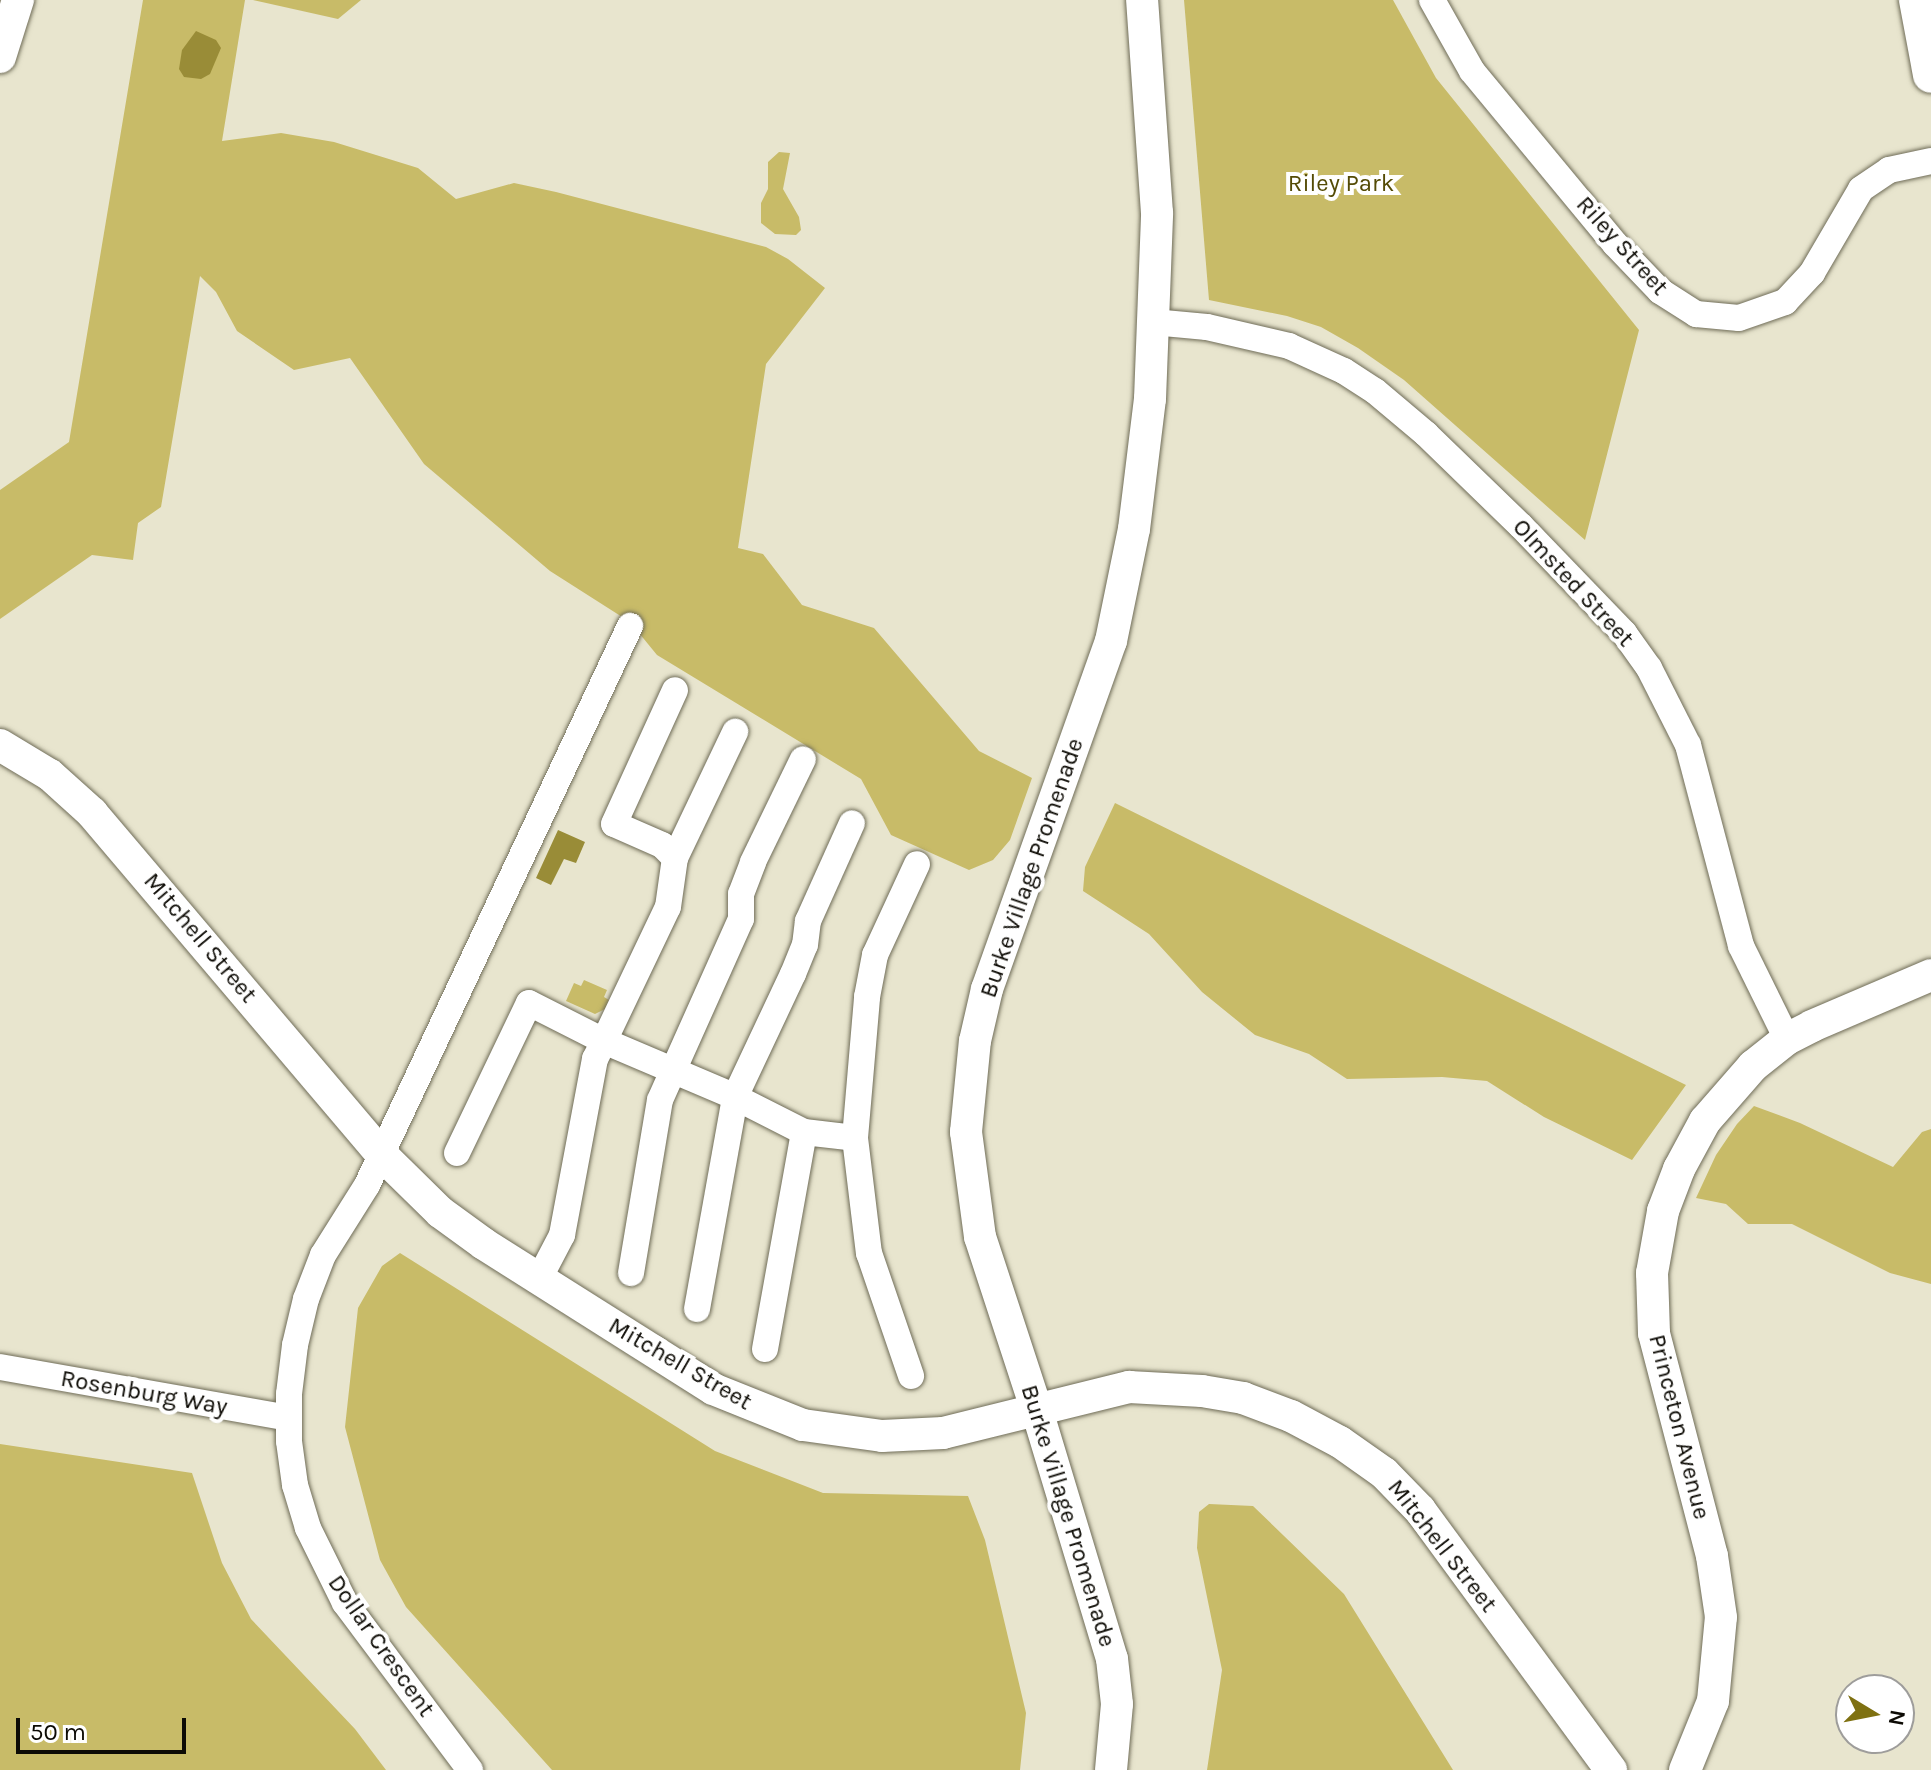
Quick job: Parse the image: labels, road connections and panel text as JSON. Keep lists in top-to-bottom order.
{
  "streets": {
    "street": [
      "Riley Street",
      "Olmsted Street",
      "Burke Village Promenade",
      "Mitchell Street",
      "Rosenburg Way",
      "Princeton Avenue",
      "Dollar Crescent"
    ]
  },
  "crossings": [
    ["Olmsted Street", "Burke Village Promenade"],
    ["Olmsted Street", "Princeton Avenue"],
    ["Burke Village Promenade", "Mitchell Street"],
    ["Mitchell Street", "Dollar Crescent"],
    ["Rosenburg Way", "Dollar Crescent"]
  ],
  "parks": ["Riley Park"],
  "scale_bar": "50 m",
  "north": "right"
}
